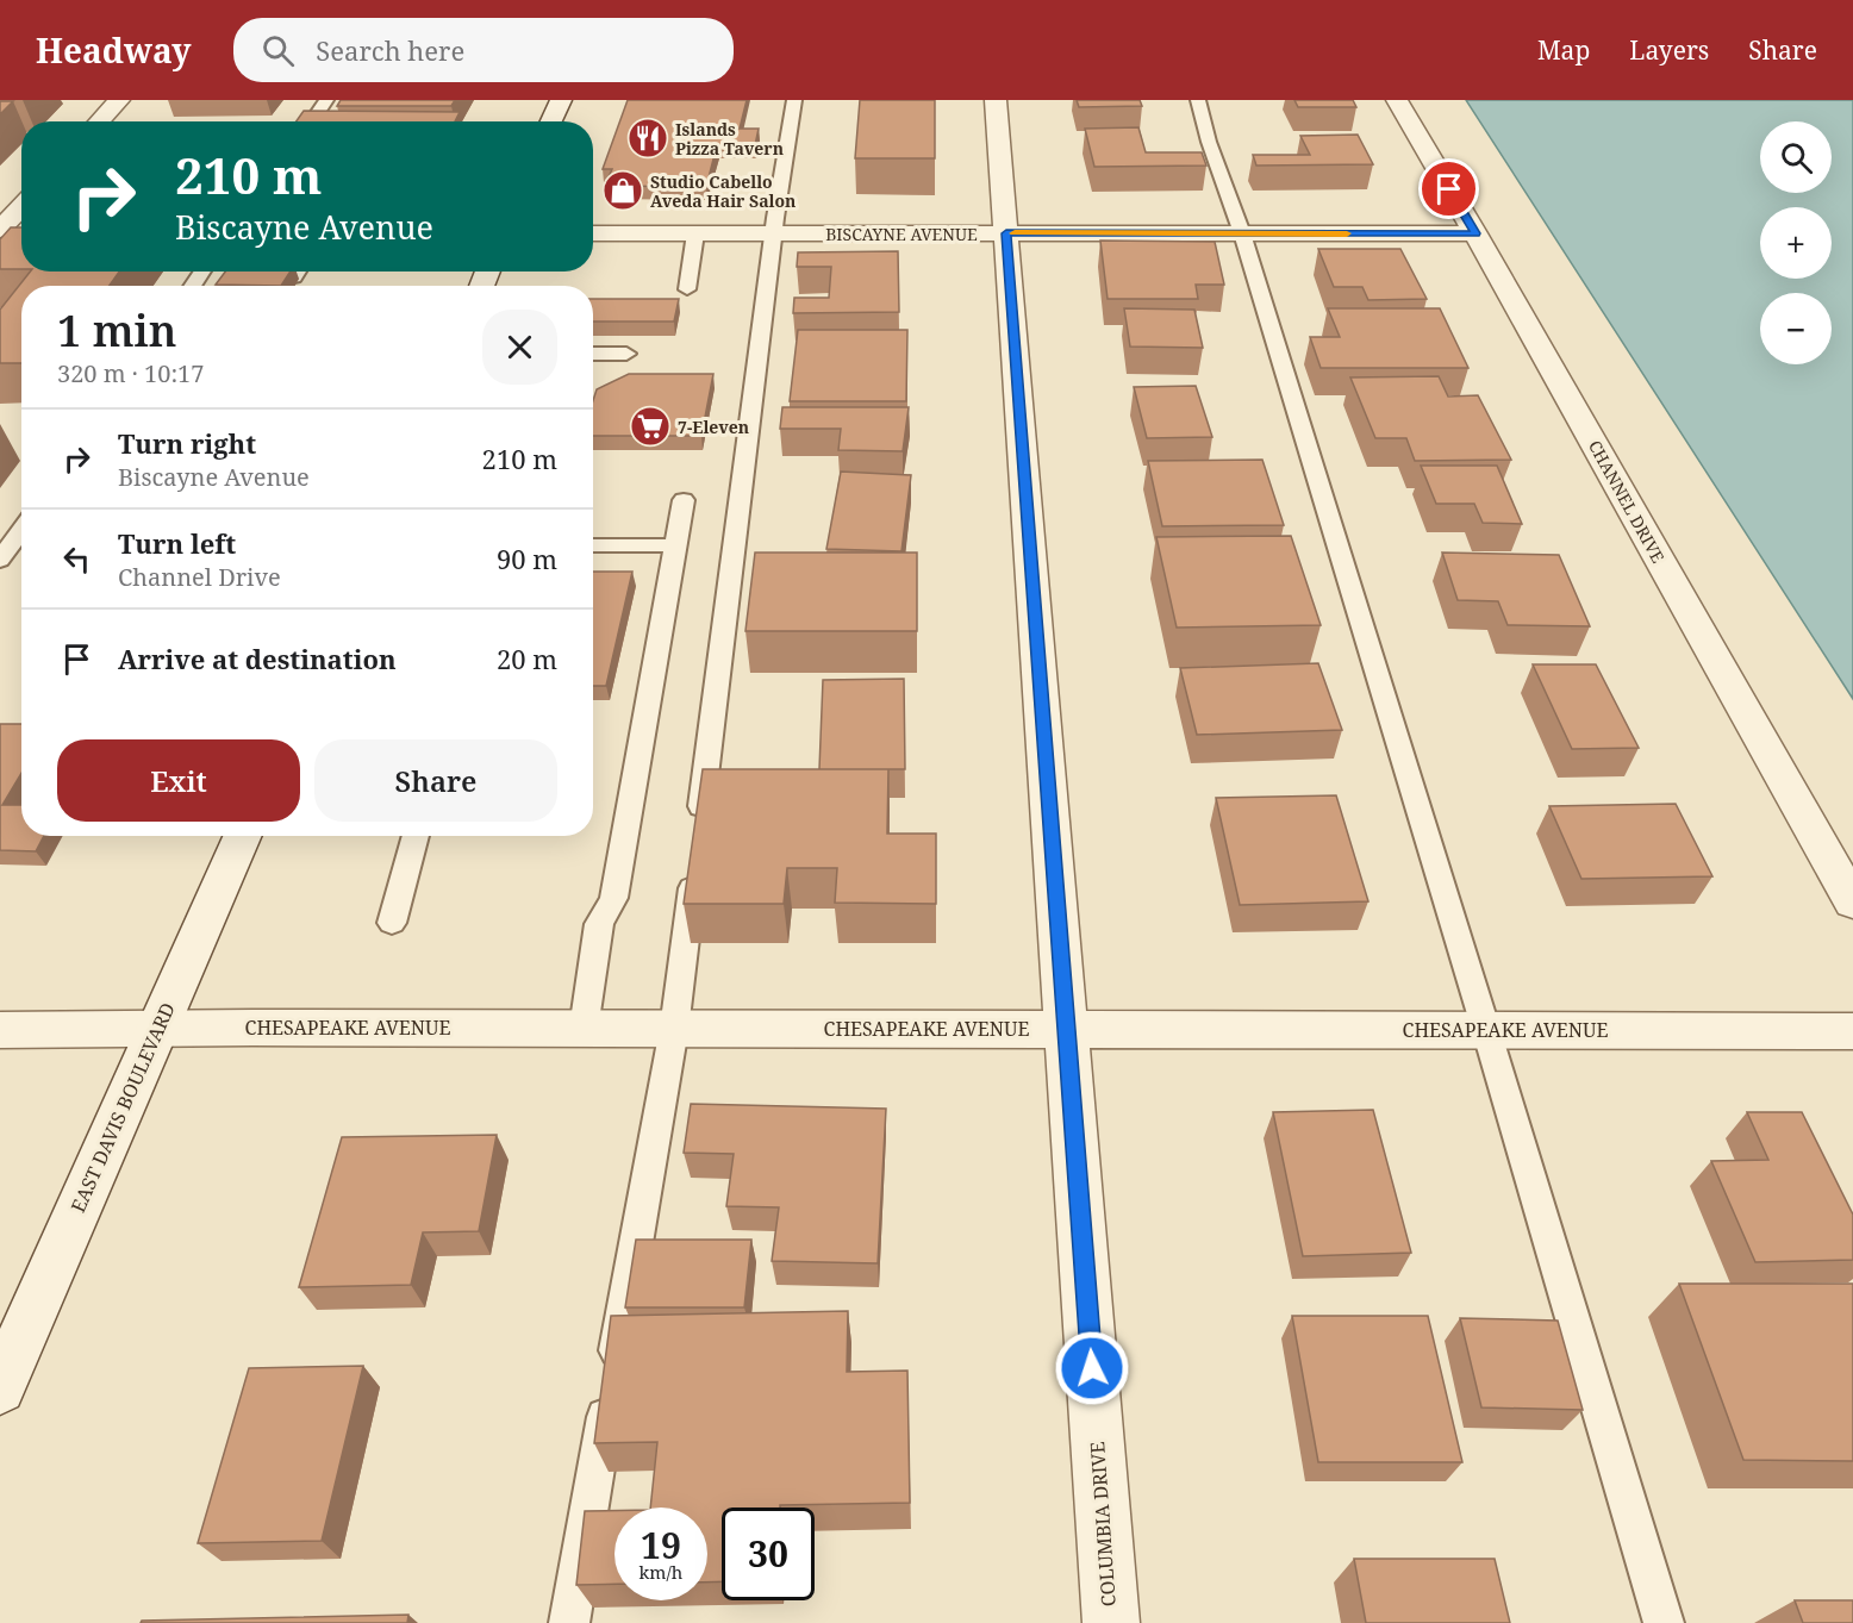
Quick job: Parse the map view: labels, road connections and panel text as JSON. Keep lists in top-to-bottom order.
{
  "streets": {
    "street": [
      "BISCAYNE AVENUE",
      "CHANNEL DRIVE",
      "CHESAPEAKE AVENUE",
      "EAST DAVIS BOULEVARD",
      "COLUMBIA DRIVE"
    ]
  },
  "crossings": [
    ["BISCAYNE AVENUE", "CHANNEL DRIVE"],
    ["BISCAYNE AVENUE", "COLUMBIA DRIVE"],
    ["CHESAPEAKE AVENUE", "EAST DAVIS BOULEVARD"],
    ["CHESAPEAKE AVENUE", "COLUMBIA DRIVE"]
  ],
  "places": {
    "restaurant": ["Islands Pizza Tavern"],
    "shop": ["Studio Cabello Aveda Hair Salon"],
    "supermarket": ["7-Eleven"]
  },
  "page": {
    "header": "Headway",
    "search": "Search here",
    "nav": ["Map", "Layers", "Share"],
    "map_buttons": ["+", "−"],
    "turn": ["210 m", "Biscayne Avenue"],
    "heading": ["1 min", "320 m · 10:17"],
    "list": [
      {
        "name": "Turn right",
        "note": "Biscayne Avenue",
        "value": "210 m"
      },
      {
        "name": "Turn left",
        "note": "Channel Drive",
        "value": "90 m"
      },
      {
        "name": "Arrive at destination",
        "value": "20 m"
      }
    ],
    "buttons": ["Exit", "Share"],
    "speed": "19 km/h",
    "limit": "30"
  }
}
